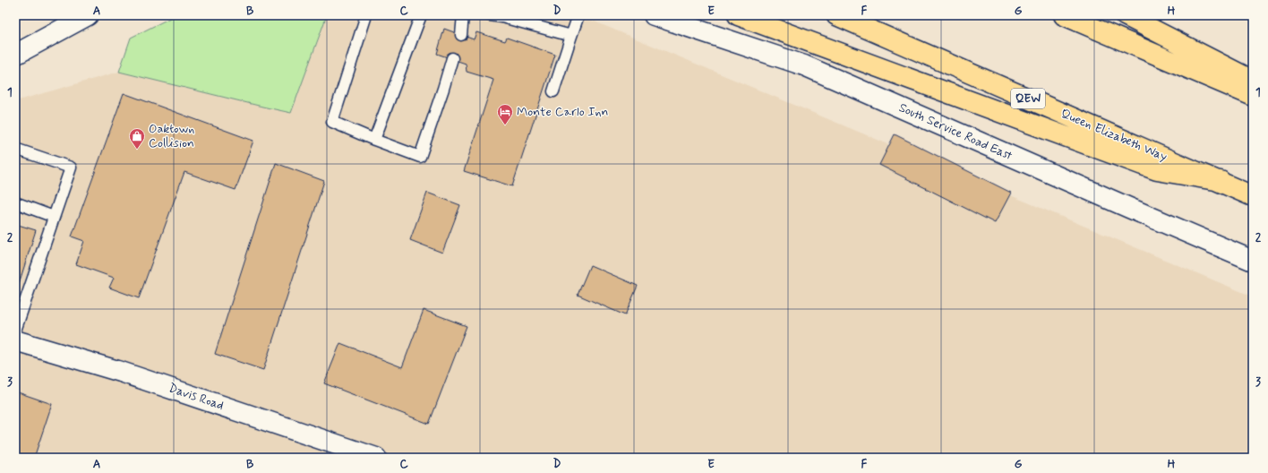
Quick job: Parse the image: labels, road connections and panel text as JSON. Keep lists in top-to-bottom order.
{
  "streets": {
    "highway": ["QEW", "Queen Elizabeth Way"],
    "street": ["South Service Road East", "Davis Road"]
  },
  "places": {
    "hotel": ["Monte Carlo Inn"],
    "shop": ["Oaktown Collision"]
  },
  "grid": {
    "columns": [
      "A",
      "B",
      "C",
      "D",
      "E",
      "F",
      "G",
      "H"
    ],
    "rows": ["1", "2", "3"]
  }
}
